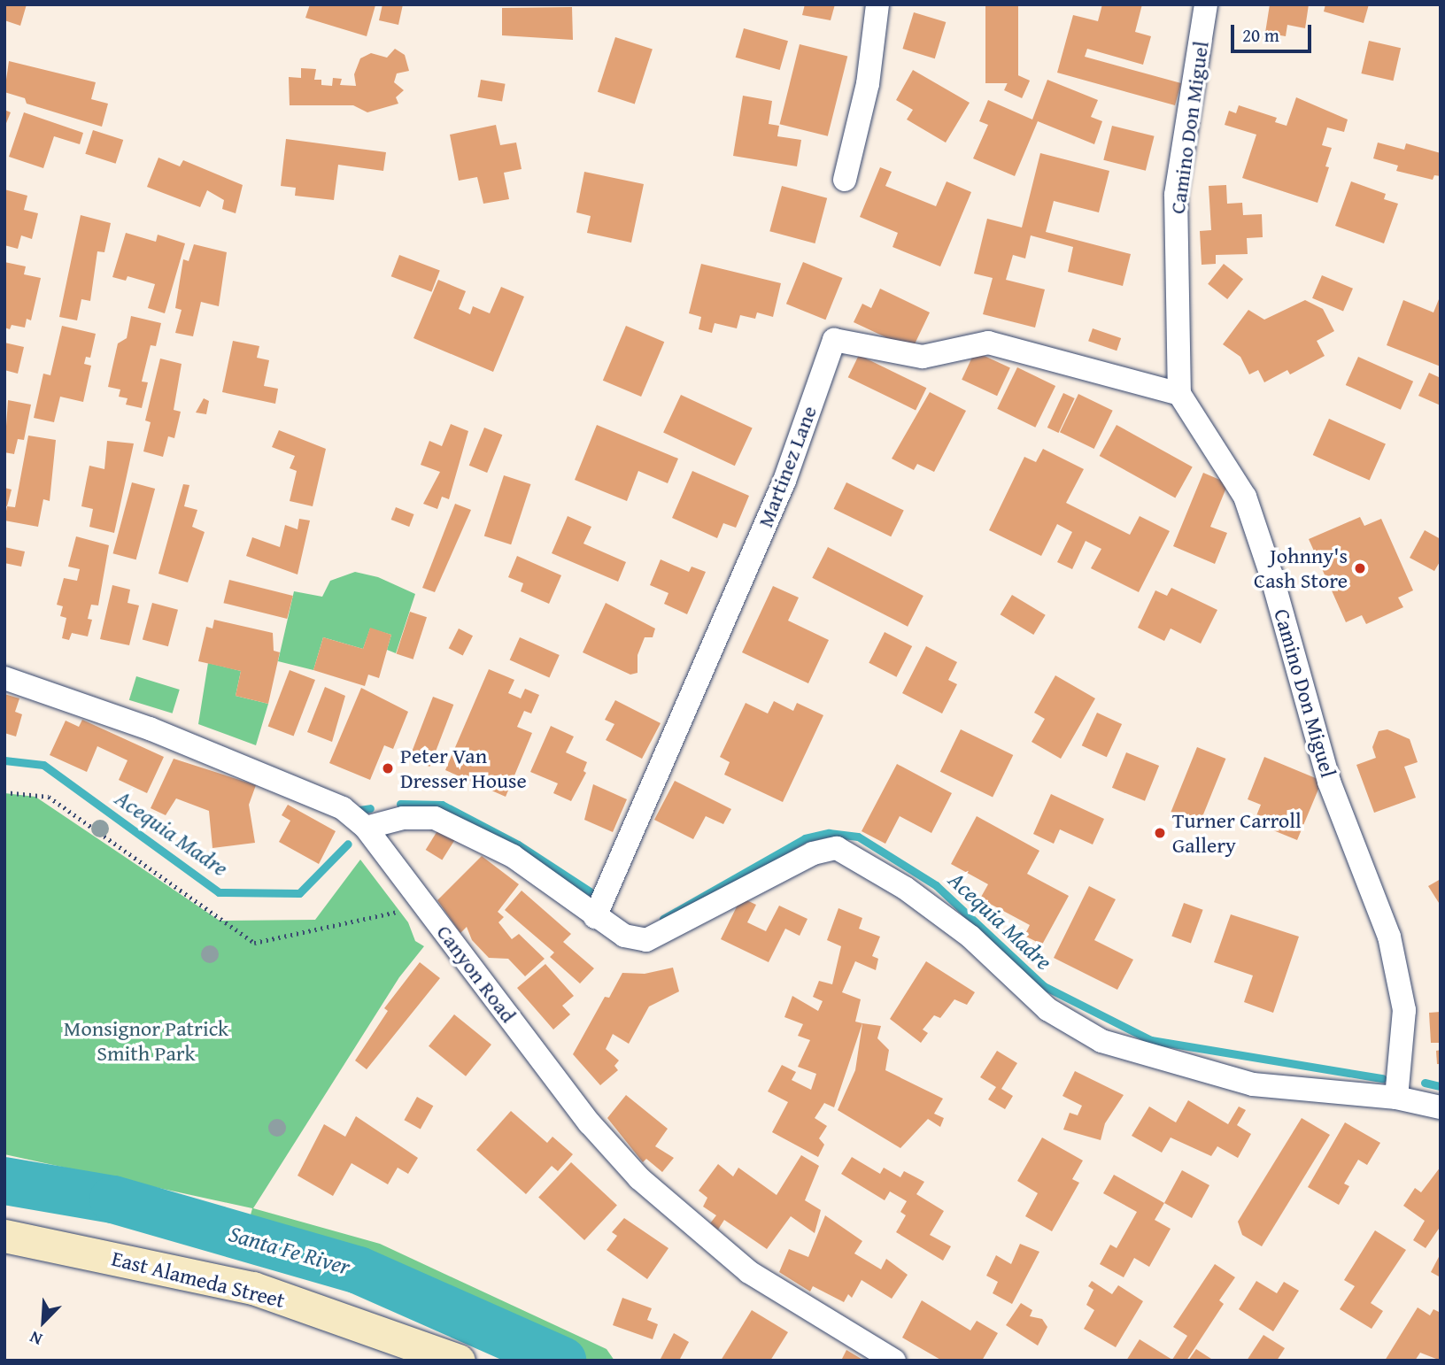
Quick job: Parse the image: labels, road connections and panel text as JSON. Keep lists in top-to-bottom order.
{
  "streets": {
    "street": [
      "Camino Don Miguel",
      "Martinez Lane",
      "Canyon Road",
      "East Alameda Street"
    ]
  },
  "crossings": [
    ["Camino Don Miguel", "Martinez Lane"]
  ],
  "water": ["Acequia Madre", "Santa Fe River"],
  "parks": ["Monsignor Patrick Smith Park"],
  "places": ["Johnny's Cash Store", "Peter Van Dresser House", "Turner Carroll Gallery"],
  "scale_bar": "20 m",
  "north": "bottom left"
}
